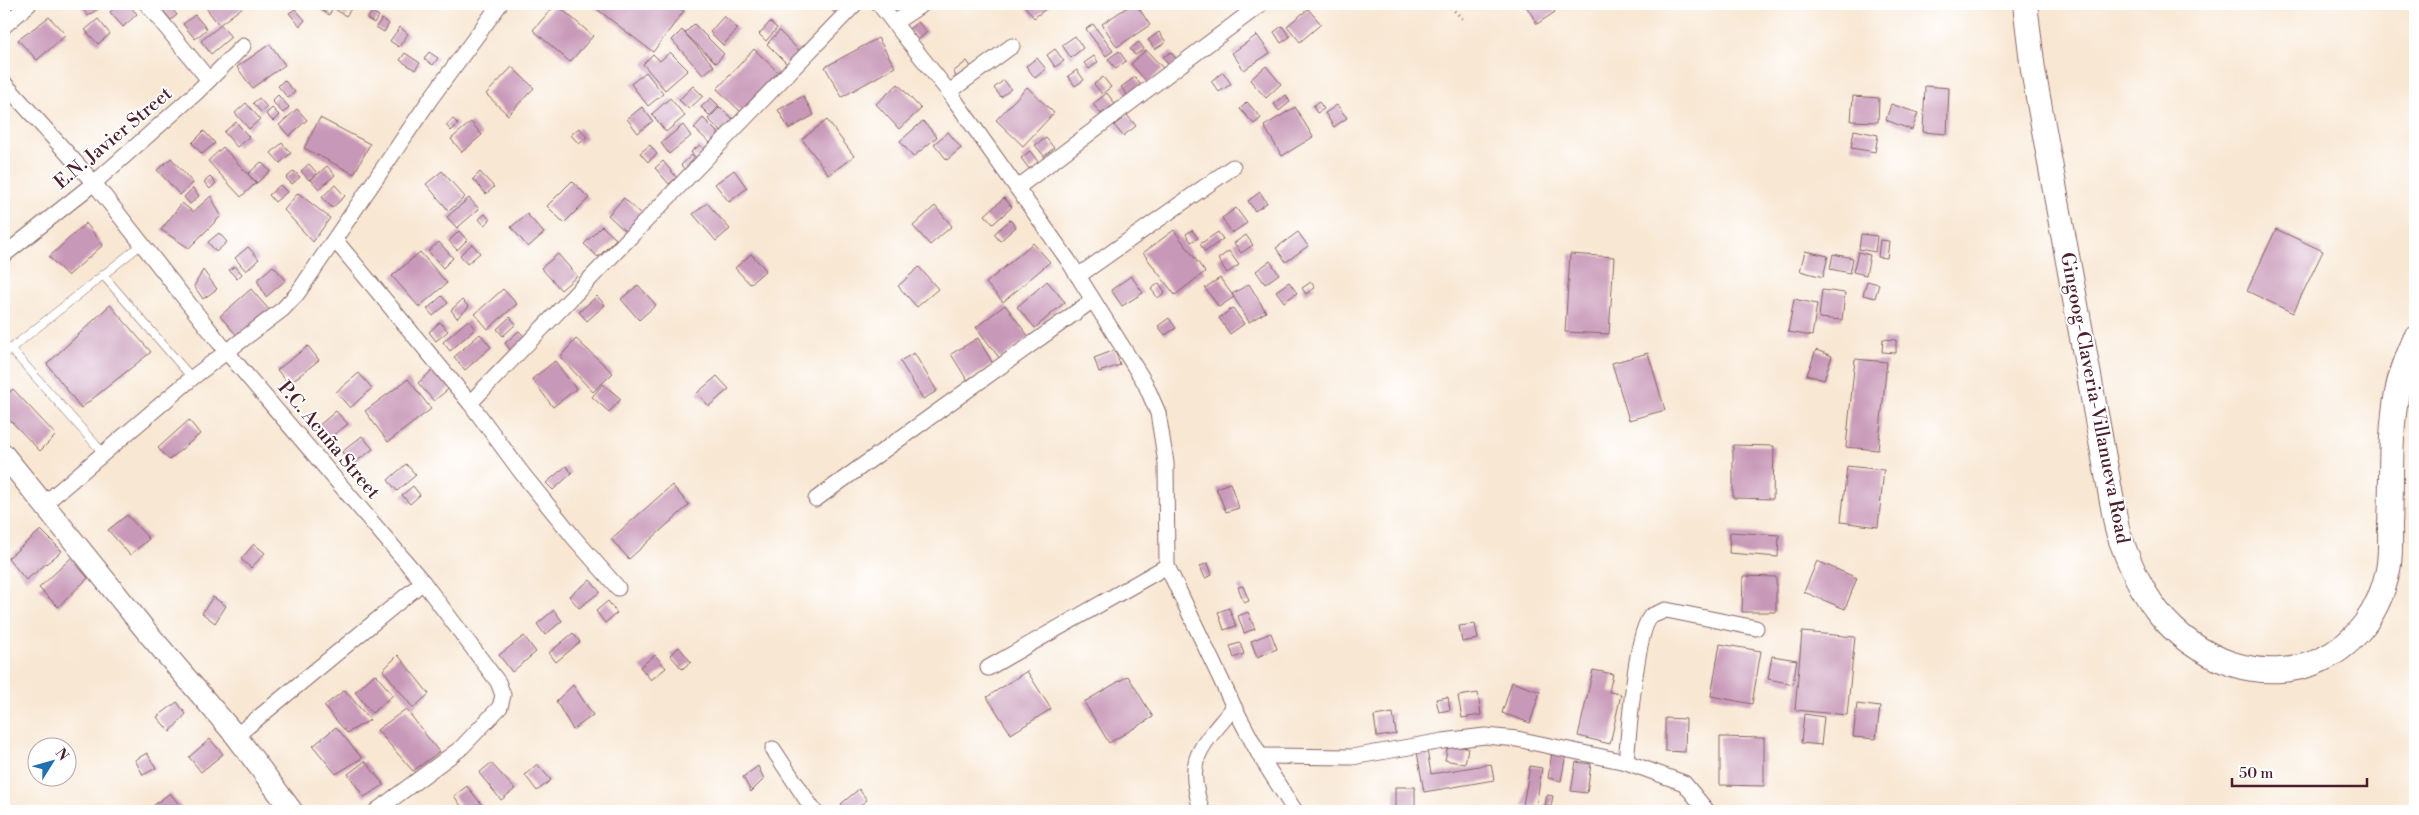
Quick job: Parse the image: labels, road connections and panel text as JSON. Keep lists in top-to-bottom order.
{
  "streets": {
    "main road": ["Gingoog-Claveria-Villanueva Road"],
    "street": ["E.N. Javier Street", "P.C. Acuña Street"]
  },
  "crossings": [
    ["E.N. Javier Street", "P.C. Acuña Street"]
  ],
  "scale_bar": "50 m",
  "north": "top right"
}
